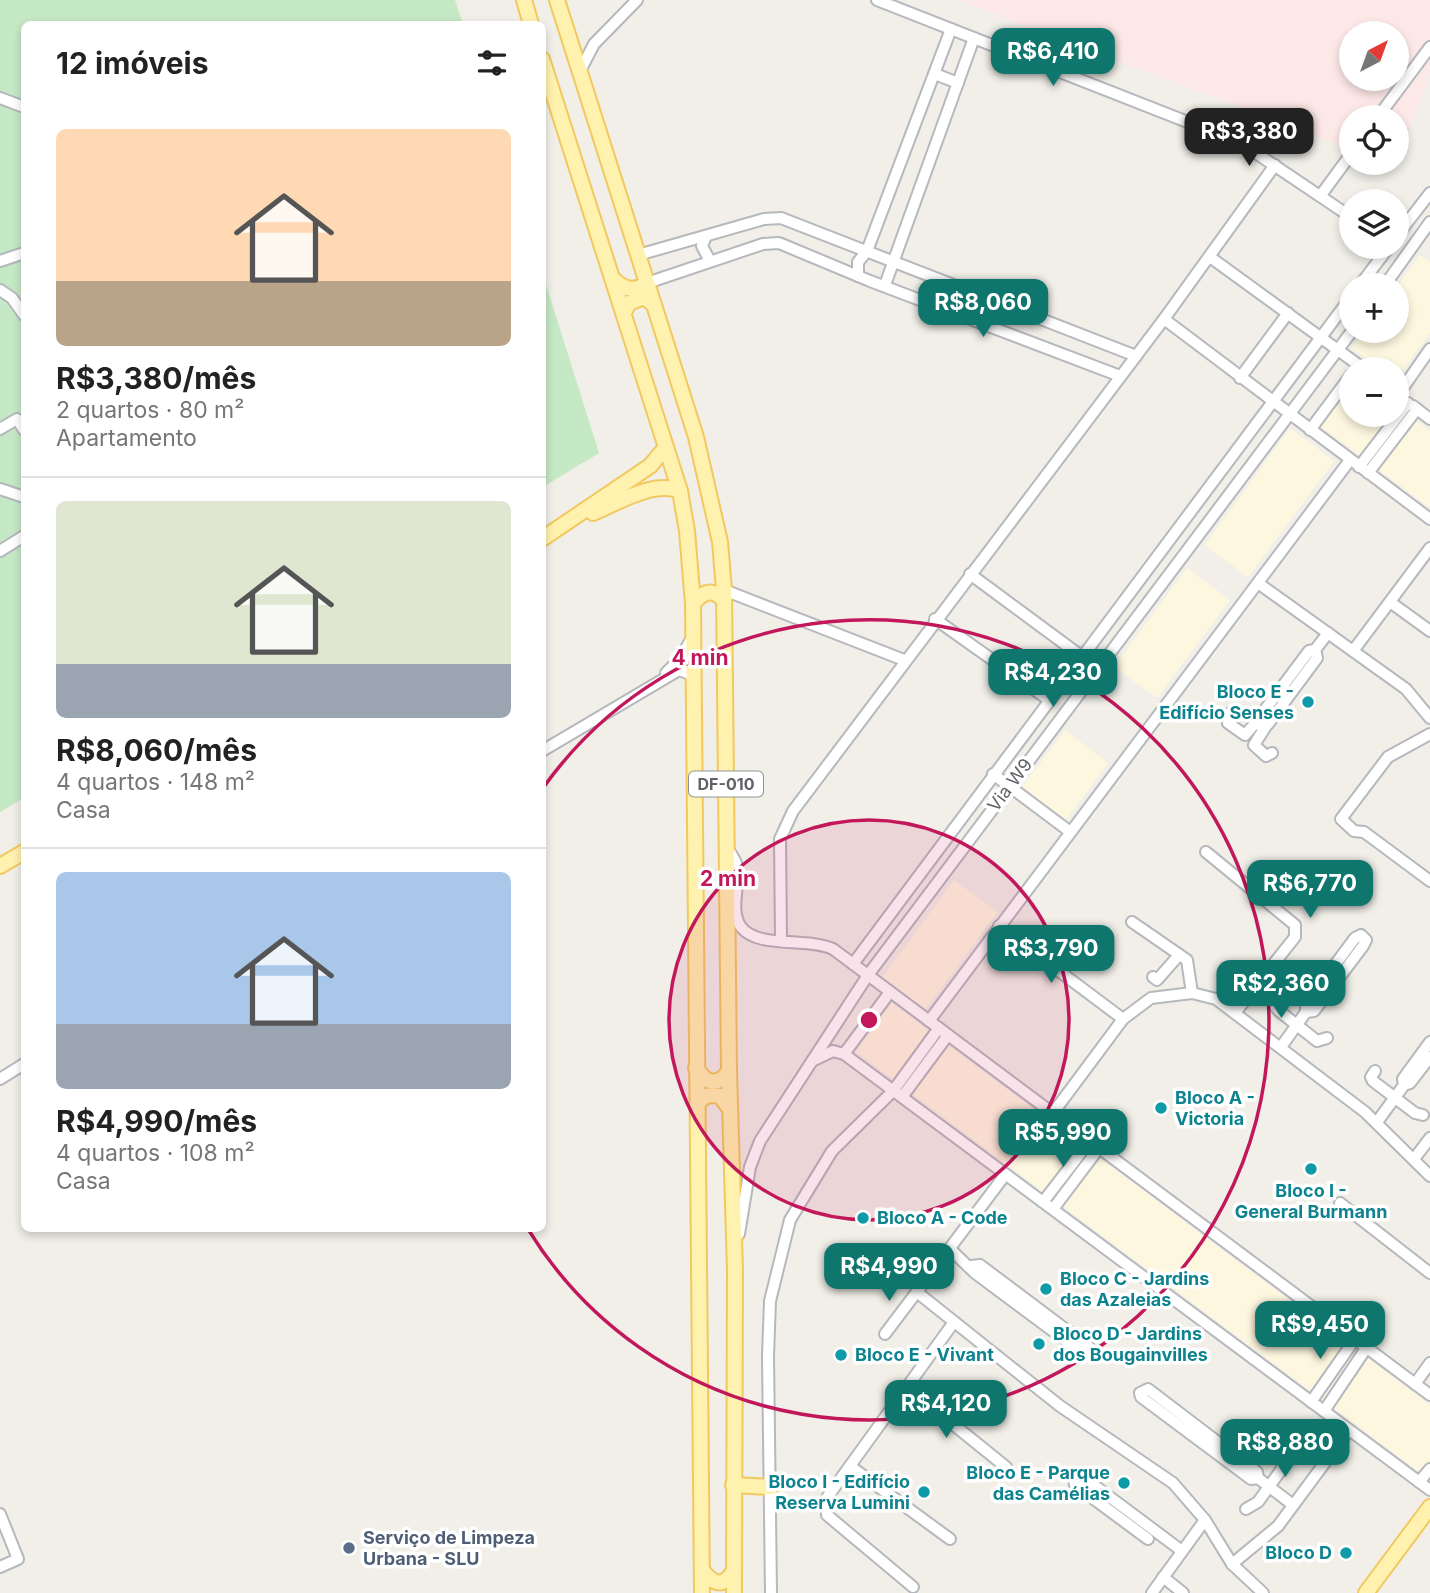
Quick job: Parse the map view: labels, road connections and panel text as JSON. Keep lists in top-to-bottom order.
{
  "streets": {
    "main road": ["DF-010"],
    "street": ["Via W9"]
  },
  "crossings": [
    ["DF-010", "Via W9"]
  ],
  "places": [
    "Bloco E - Edifício Senses",
    "Bloco A - Victoria",
    "Bloco I - General Burmann",
    "Bloco A - Code",
    "Bloco C - Jardins das Azaleias",
    "Bloco D - Jardins dos Bougainvilles",
    "Bloco E - Vivant",
    "Bloco E - Parque das Camélias",
    "Bloco I - Edifício Reserva Lumini",
    "Serviço de Limpeza Urbana - SLU",
    "Bloco D"
  ],
  "north": "top right",
  "page": {
    "map_buttons": ["+", "−"],
    "heading": "12 imóveis",
    "price": [
      "R$6,410",
      "R$3,380",
      "R$8,060",
      "R$4,230",
      "R$6,770",
      "R$3,790",
      "R$2,360",
      "R$5,990",
      "R$4,990",
      "R$9,450",
      "R$4,120",
      "R$8,880"
    ],
    "list": [
      {
        "name": "R$3,380/mês",
        "note": "2 quartos · 80 m² · Apartamento"
      },
      {
        "name": "R$8,060/mês",
        "note": "4 quartos · 148 m² · Casa"
      },
      {
        "name": "R$4,990/mês",
        "note": "4 quartos · 108 m² · Casa"
      }
    ]
  },
  "rings": ["4 min", "2 min"]
}
